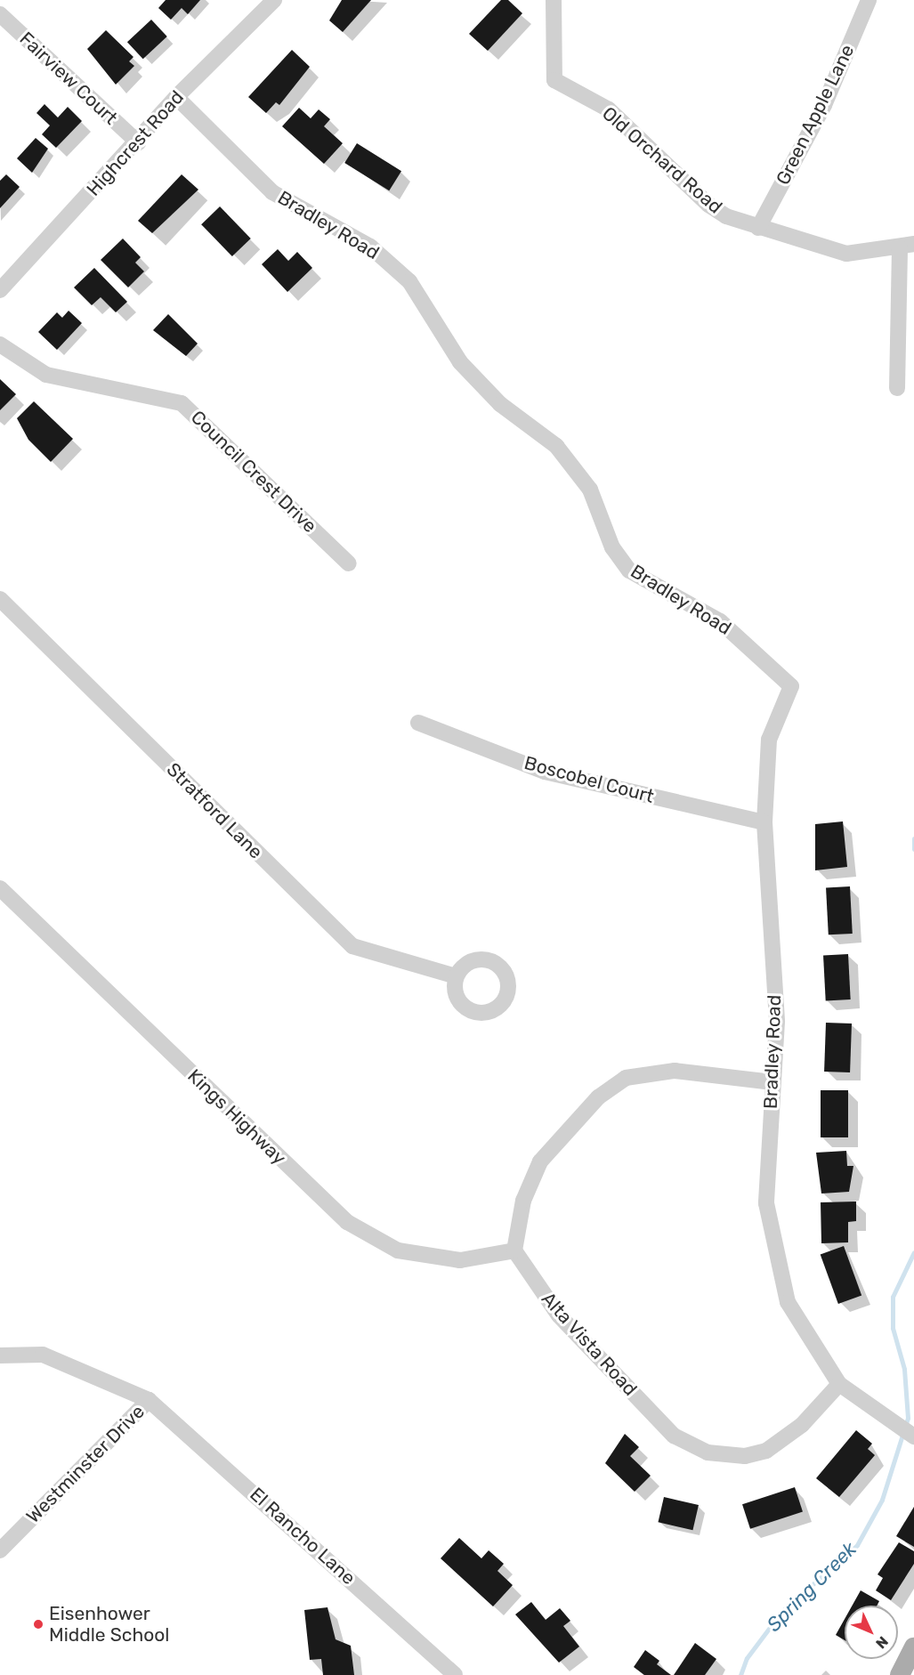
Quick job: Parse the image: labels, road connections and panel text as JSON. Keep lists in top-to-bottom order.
{
  "streets": {
    "street": [
      "Fairview Court",
      "Green Apple Lane",
      "Highcrest Road",
      "Old Orchard Road",
      "Bradley Road",
      "Council Crest Drive",
      "Boscobel Court",
      "Stratford Lane",
      "Kings Highway",
      "Alta Vista Road",
      "Westminster Drive",
      "El Rancho Lane"
    ]
  },
  "crossings": [
    ["Fairview Court", "Highcrest Road"],
    ["Green Apple Lane", "Old Orchard Road"],
    ["Highcrest Road", "Bradley Road"],
    ["Bradley Road", "Boscobel Court"],
    ["Bradley Road", "Alta Vista Road"],
    ["Kings Highway", "Alta Vista Road"],
    ["Westminster Drive", "El Rancho Lane"]
  ],
  "water": ["Spring Creek"],
  "places": ["Eisenhower Middle School"],
  "north": "bottom right"
}
